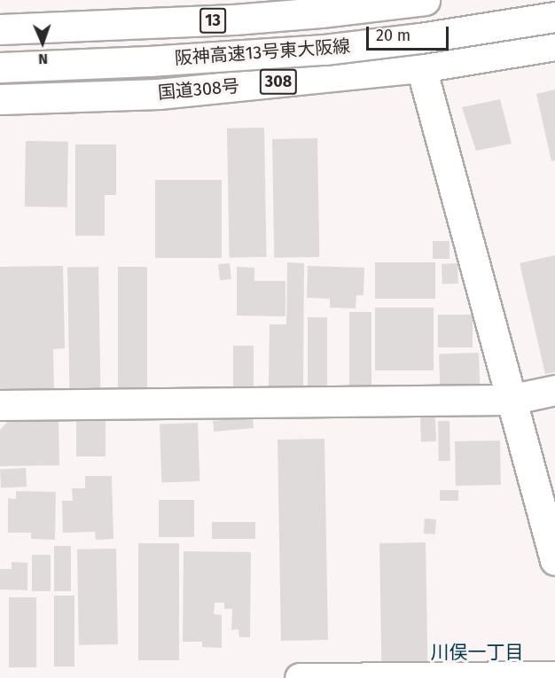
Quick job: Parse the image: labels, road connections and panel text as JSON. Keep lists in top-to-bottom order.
{
  "streets": {
    "main road": [
      "13",
      "阪神高速13号東大阪線",
      "308",
      "国道308号"
    ]
  },
  "districts": ["川俣一丁目"],
  "scale_bar": "20 m",
  "north": "bottom"
}
